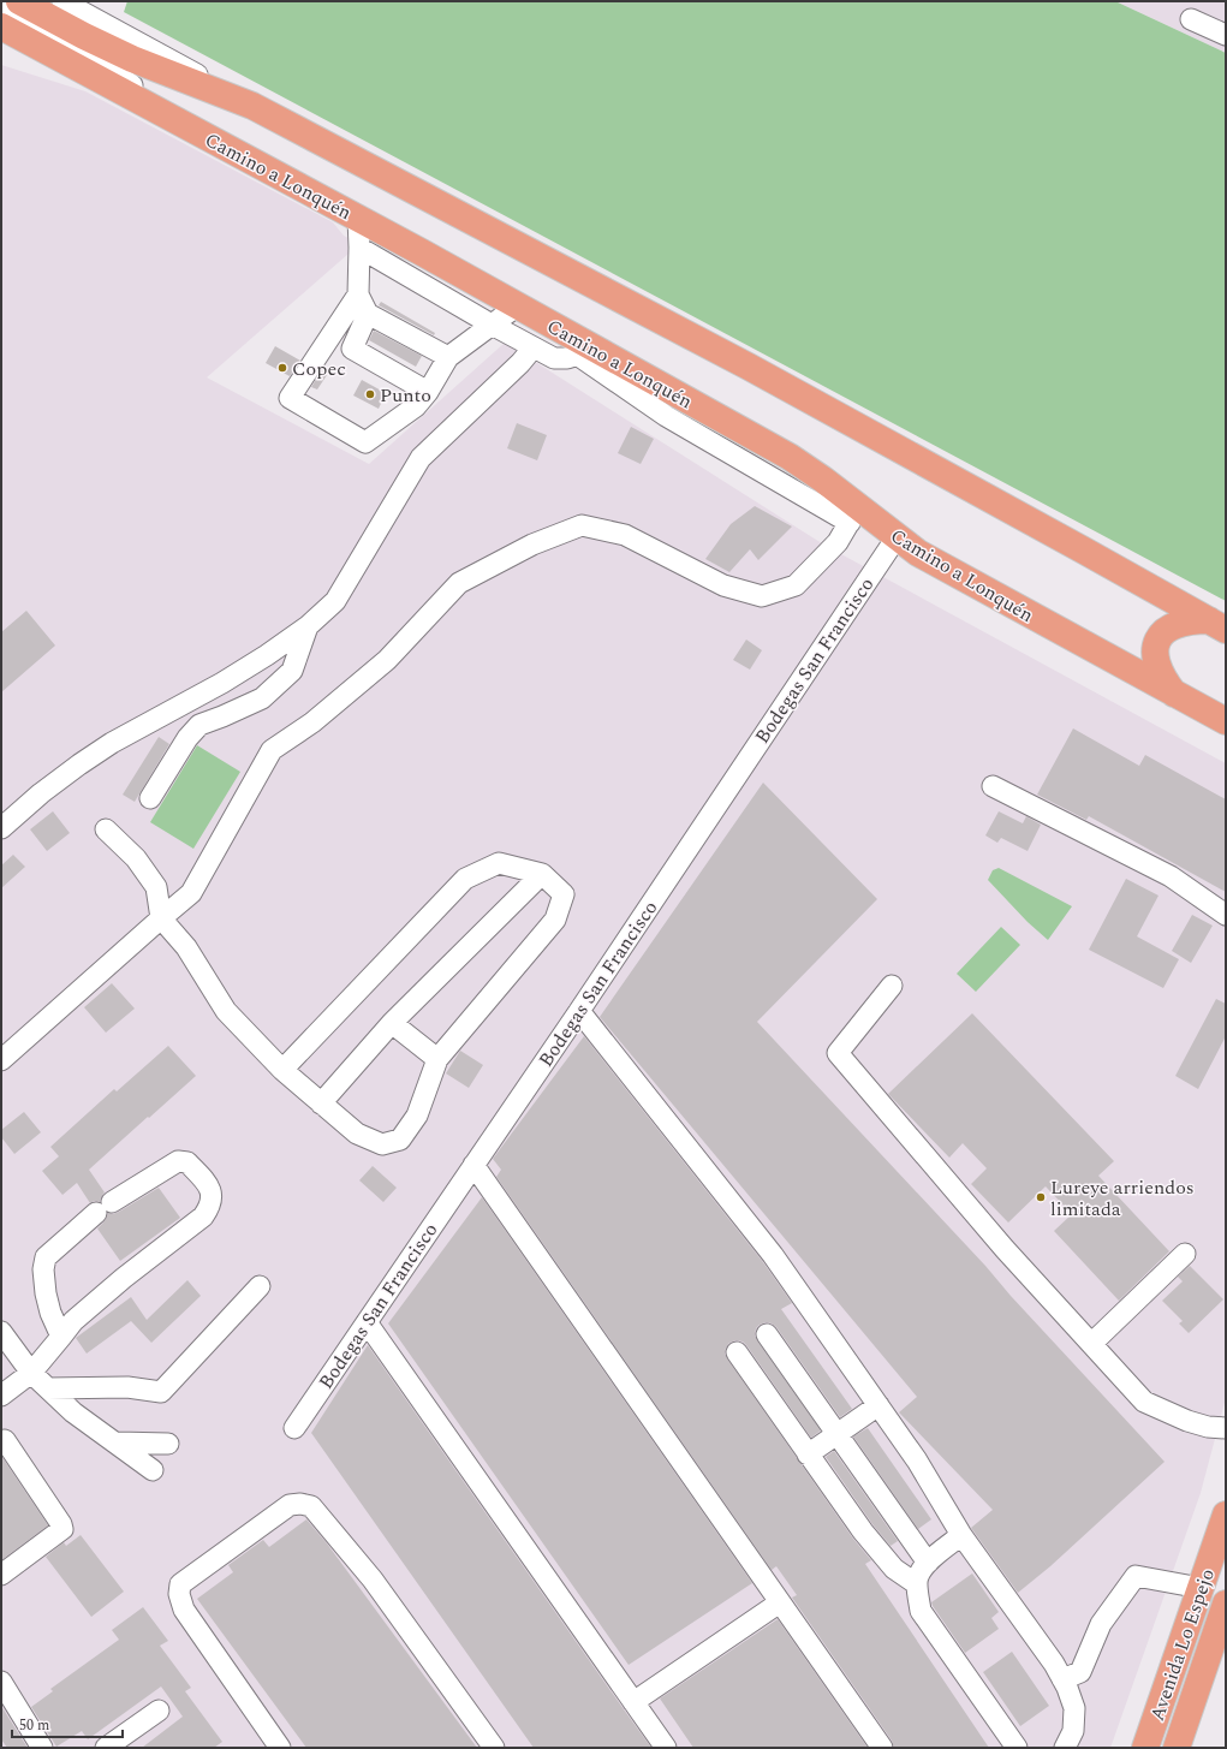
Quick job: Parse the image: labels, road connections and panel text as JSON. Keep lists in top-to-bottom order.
{
  "streets": {
    "main road": ["Camino a Lonquén", "Avenida Lo Espejo"],
    "street": ["Bodegas San Francisco"]
  },
  "crossings": [
    ["Camino a Lonquén", "Bodegas San Francisco"]
  ],
  "places": ["Copec", "Punto", "Lureye arriendos limitada"],
  "scale_bar": "50 m"
}
